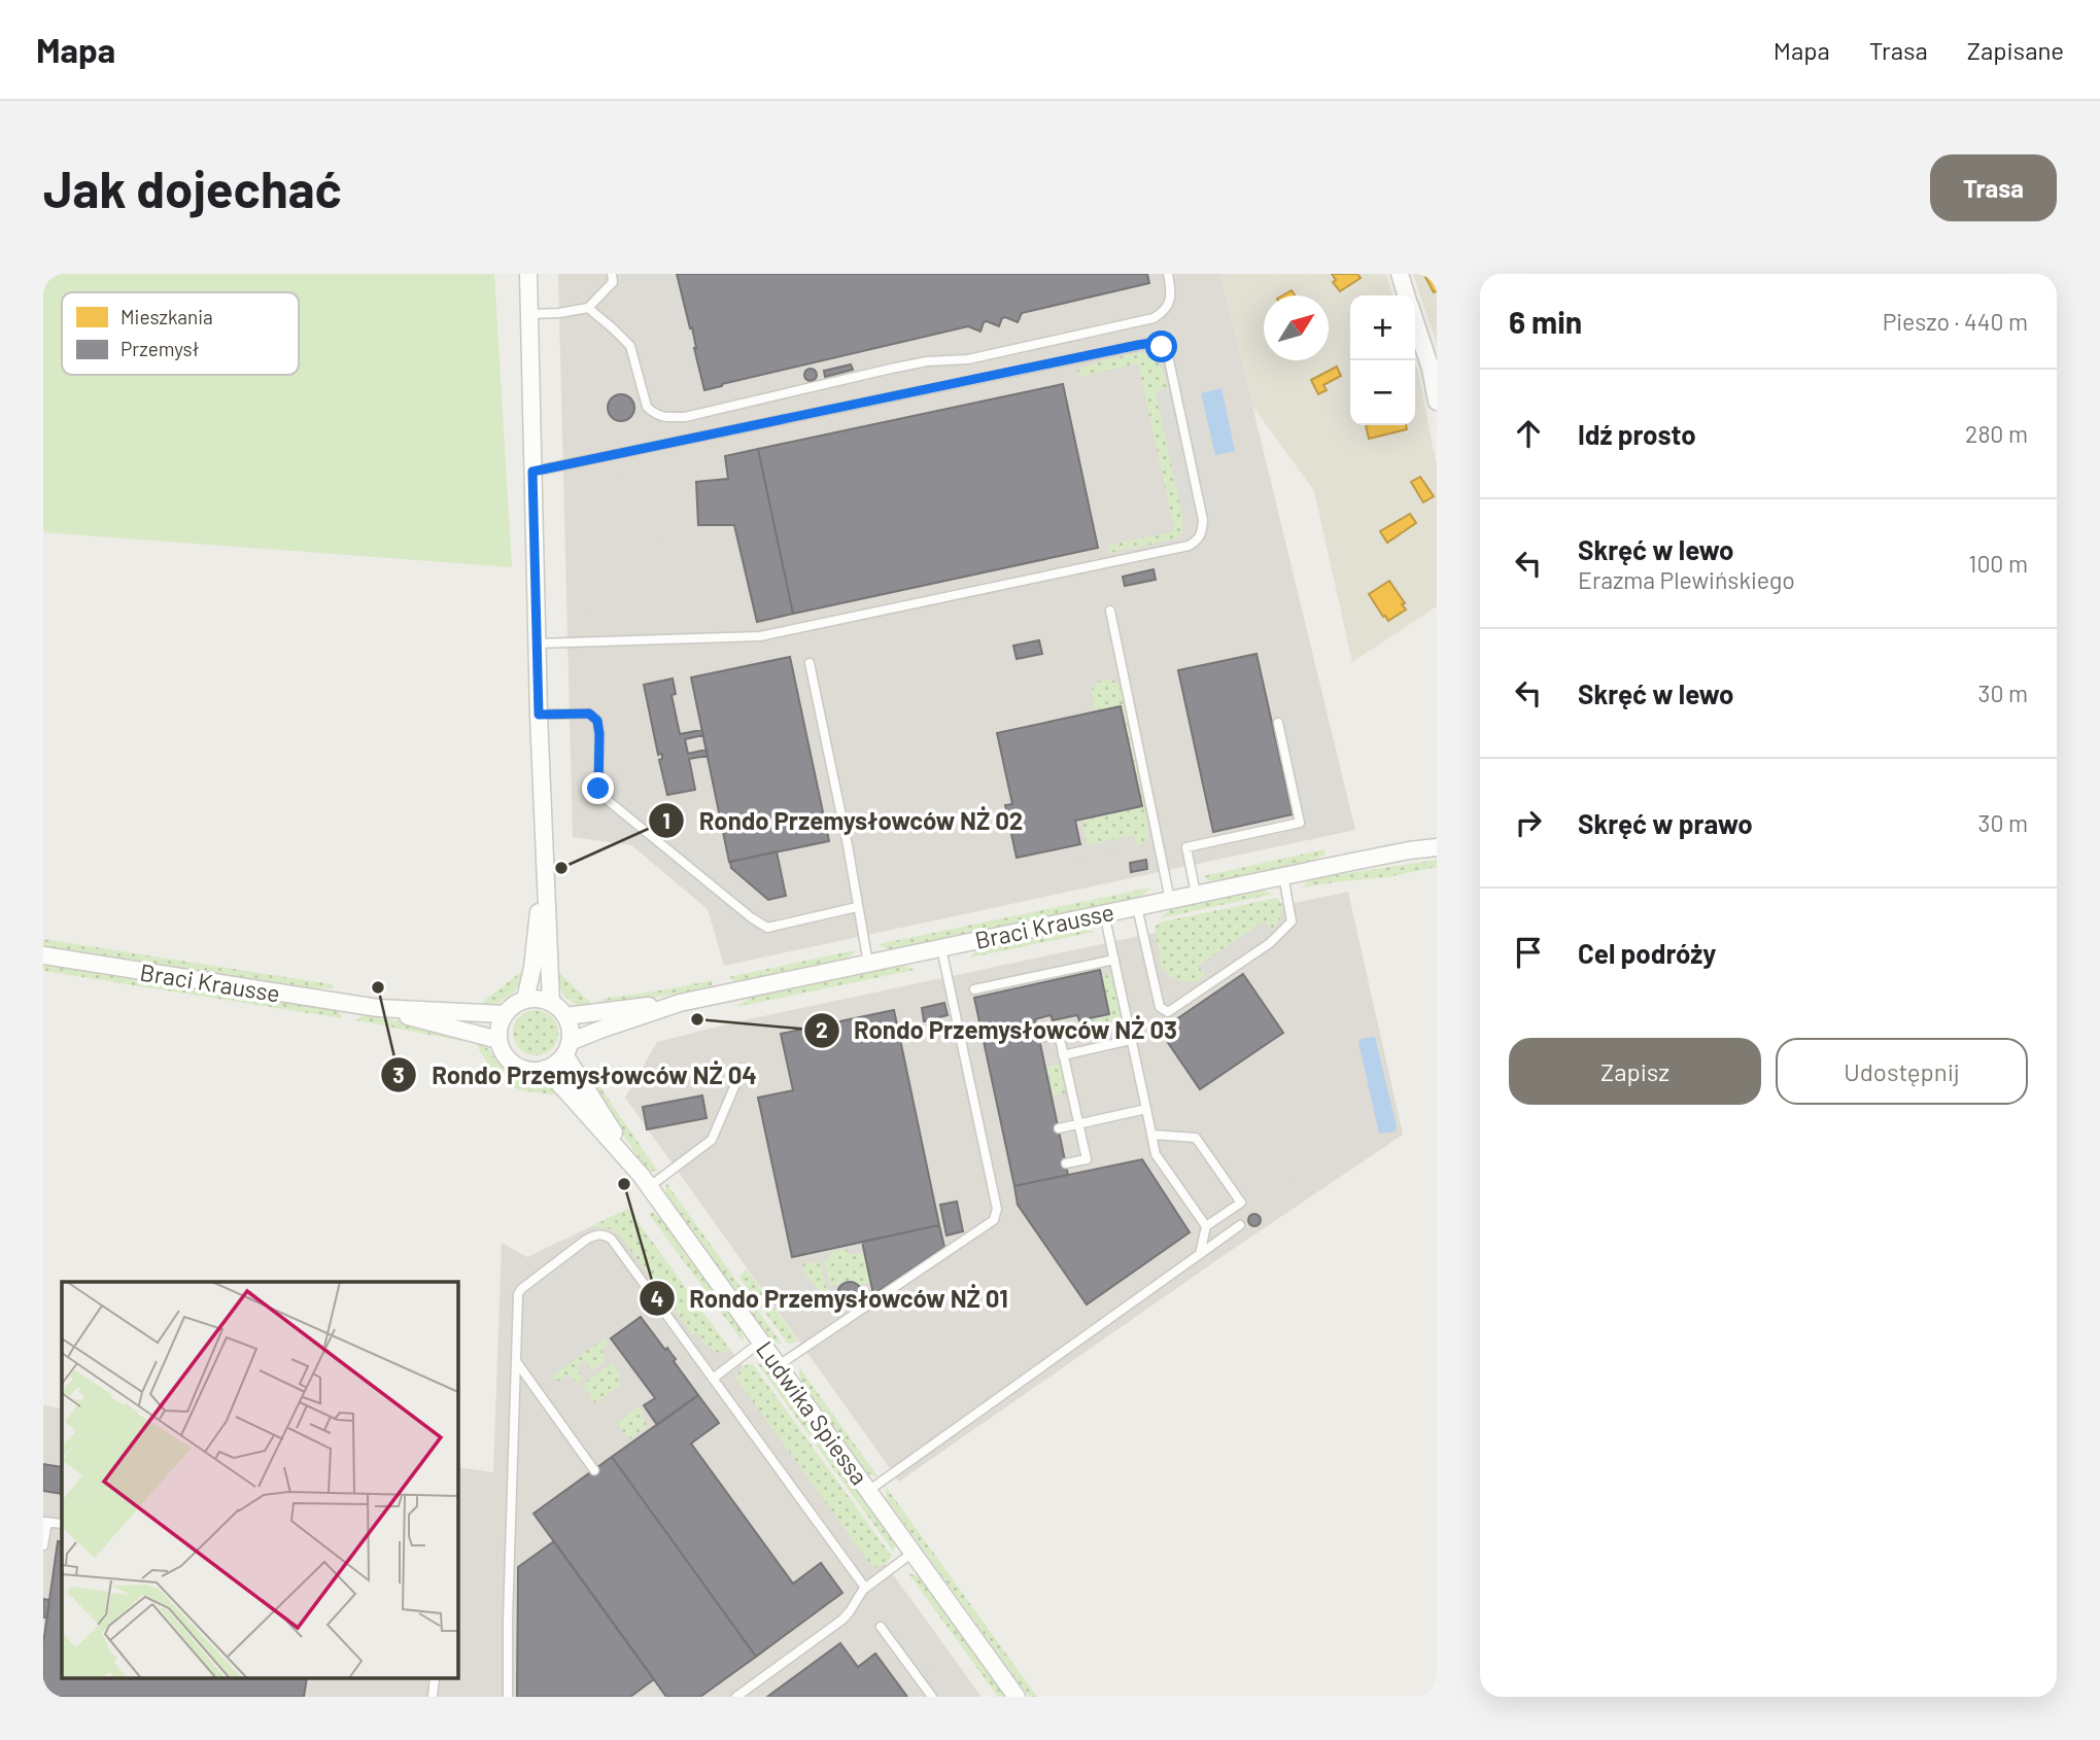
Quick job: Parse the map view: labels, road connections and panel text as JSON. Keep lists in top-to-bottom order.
{
  "streets": {
    "street": ["Braci Krausse", "Ludwika Spiessa"]
  },
  "crossings": [
    ["Braci Krausse", "Ludwika Spiessa"]
  ],
  "places": [
    "Rondo Przemysłowców NŻ 02",
    "Rondo Przemysłowców NŻ 04",
    "Rondo Przemysłowców NŻ 03",
    "Rondo Przemysłowców NŻ 01"
  ],
  "legend": ["Mieszkania", "Przemysł"],
  "north": "top right",
  "page": {
    "header": "Mapa",
    "nav": ["Mapa", "Trasa", "Zapisane"],
    "buttons": [
      "Trasa",
      ["Zapisz", "Udostępnij"]
    ],
    "title": "Jak dojechać",
    "heading": ["6 min", "Pieszo · 440 m"],
    "map_buttons": ["+", "−"],
    "list": [
      ["Idź prosto", "280 m"],
      ["Skręć w lewo", "Erazma Plewińskiego", "100 m"],
      ["Skręć w lewo", "30 m"],
      ["Skręć w prawo", "30 m"],
      "Cel podróży"
    ]
  }
}
